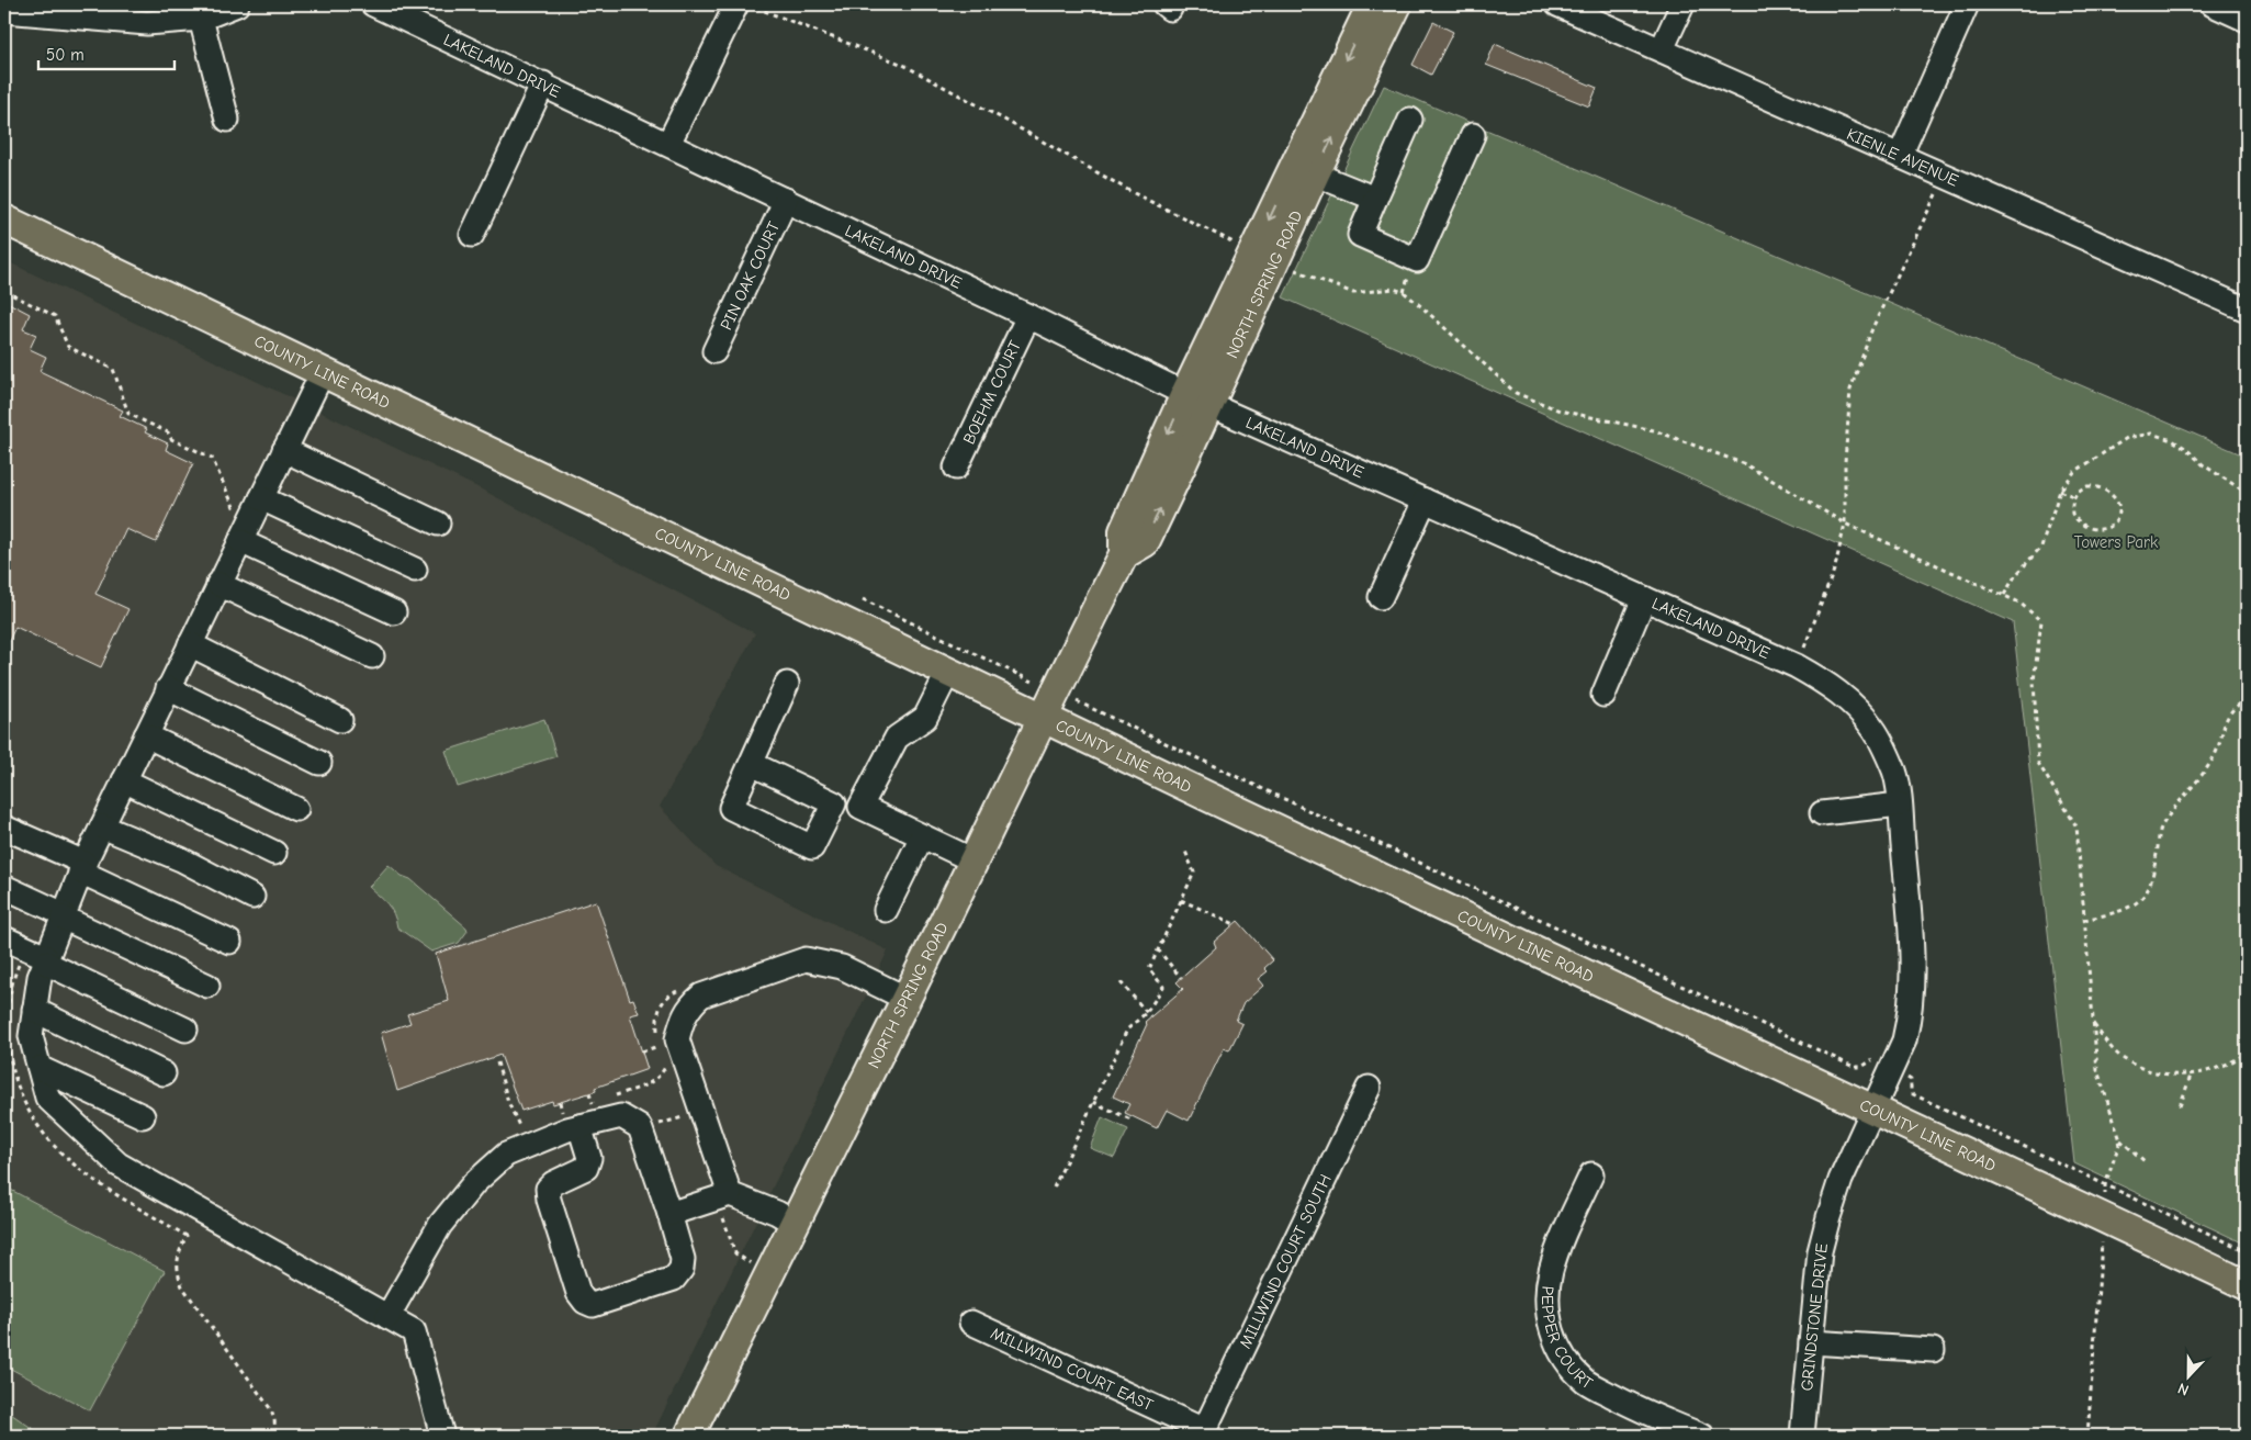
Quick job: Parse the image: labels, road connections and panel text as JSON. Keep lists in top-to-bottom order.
{
  "streets": {
    "main road": ["NORTH SPRING ROAD", "COUNTY LINE ROAD"],
    "street": [
      "LAKELAND DRIVE",
      "KIENLE AVENUE",
      "PIN OAK COURT",
      "BOEHM COURT",
      "MILLWIND COURT SOUTH",
      "GRINDSTONE DRIVE",
      "PEPPER COURT",
      "MILLWIND COURT EAST"
    ]
  },
  "crossings": [
    ["LAKELAND DRIVE", "PIN OAK COURT"],
    ["LAKELAND DRIVE", "NORTH SPRING ROAD"],
    ["LAKELAND DRIVE", "COUNTY LINE ROAD"],
    ["LAKELAND DRIVE", "BOEHM COURT"],
    ["LAKELAND DRIVE", "GRINDSTONE DRIVE"],
    ["NORTH SPRING ROAD", "COUNTY LINE ROAD"],
    ["COUNTY LINE ROAD", "GRINDSTONE DRIVE"],
    ["MILLWIND COURT SOUTH", "MILLWIND COURT EAST"]
  ],
  "parks": ["Towers Park"],
  "scale_bar": "50 m",
  "north": "bottom"
}
